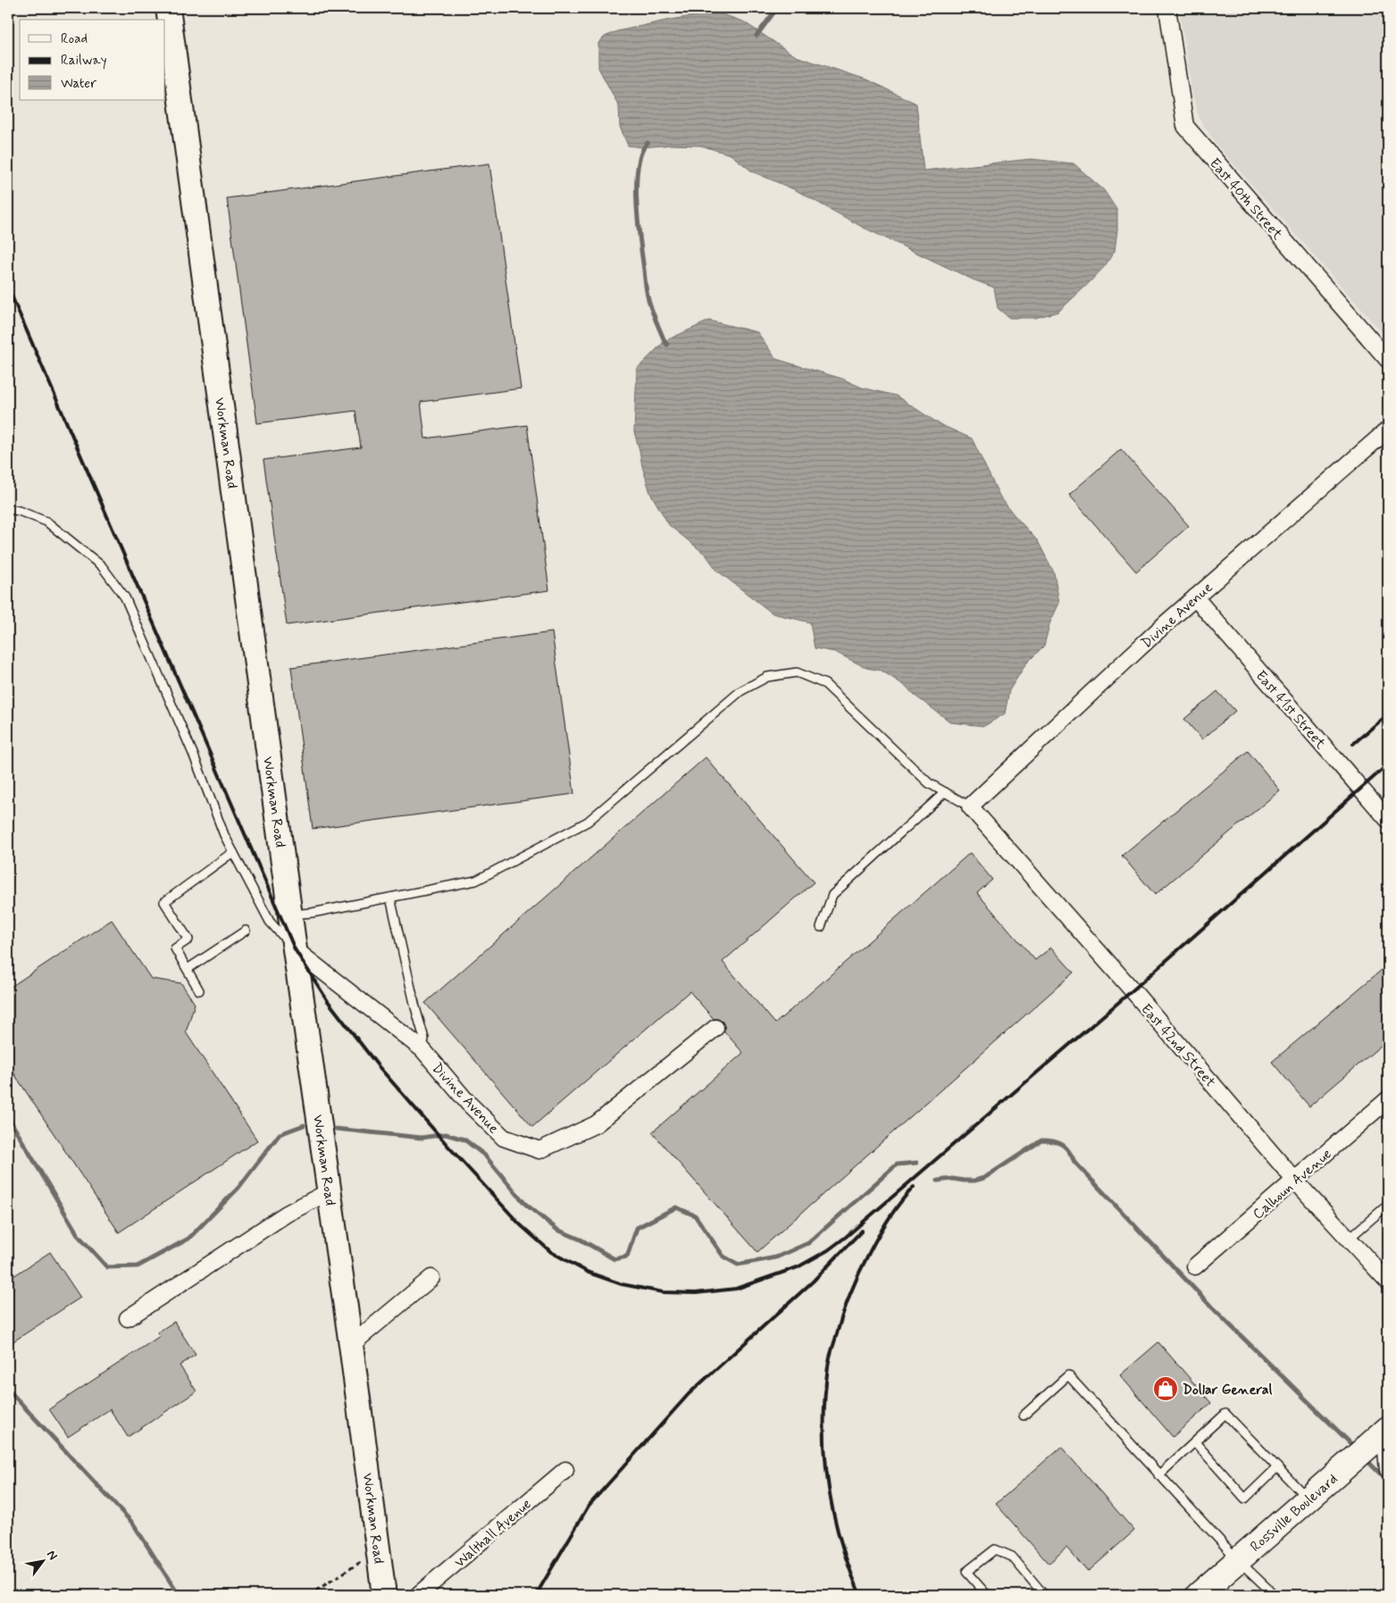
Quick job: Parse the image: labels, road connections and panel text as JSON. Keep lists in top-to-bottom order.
{
  "streets": {
    "highway": ["Rossville Boulevard"],
    "street": [
      "East 40th Street",
      "Workman Road",
      "Divine Avenue",
      "East 41st Street",
      "East 42nd Street",
      "Calhoun Avenue",
      "Walthall Avenue"
    ]
  },
  "crossings": [
    ["Workman Road", "Divine Avenue"],
    ["Divine Avenue", "East 41st Street"],
    ["Divine Avenue", "East 42nd Street"],
    ["East 42nd Street", "Calhoun Avenue"]
  ],
  "places": {
    "shop": ["Dollar General"]
  },
  "legend": ["Road", "Railway", "Water"],
  "north": "top right"
}
